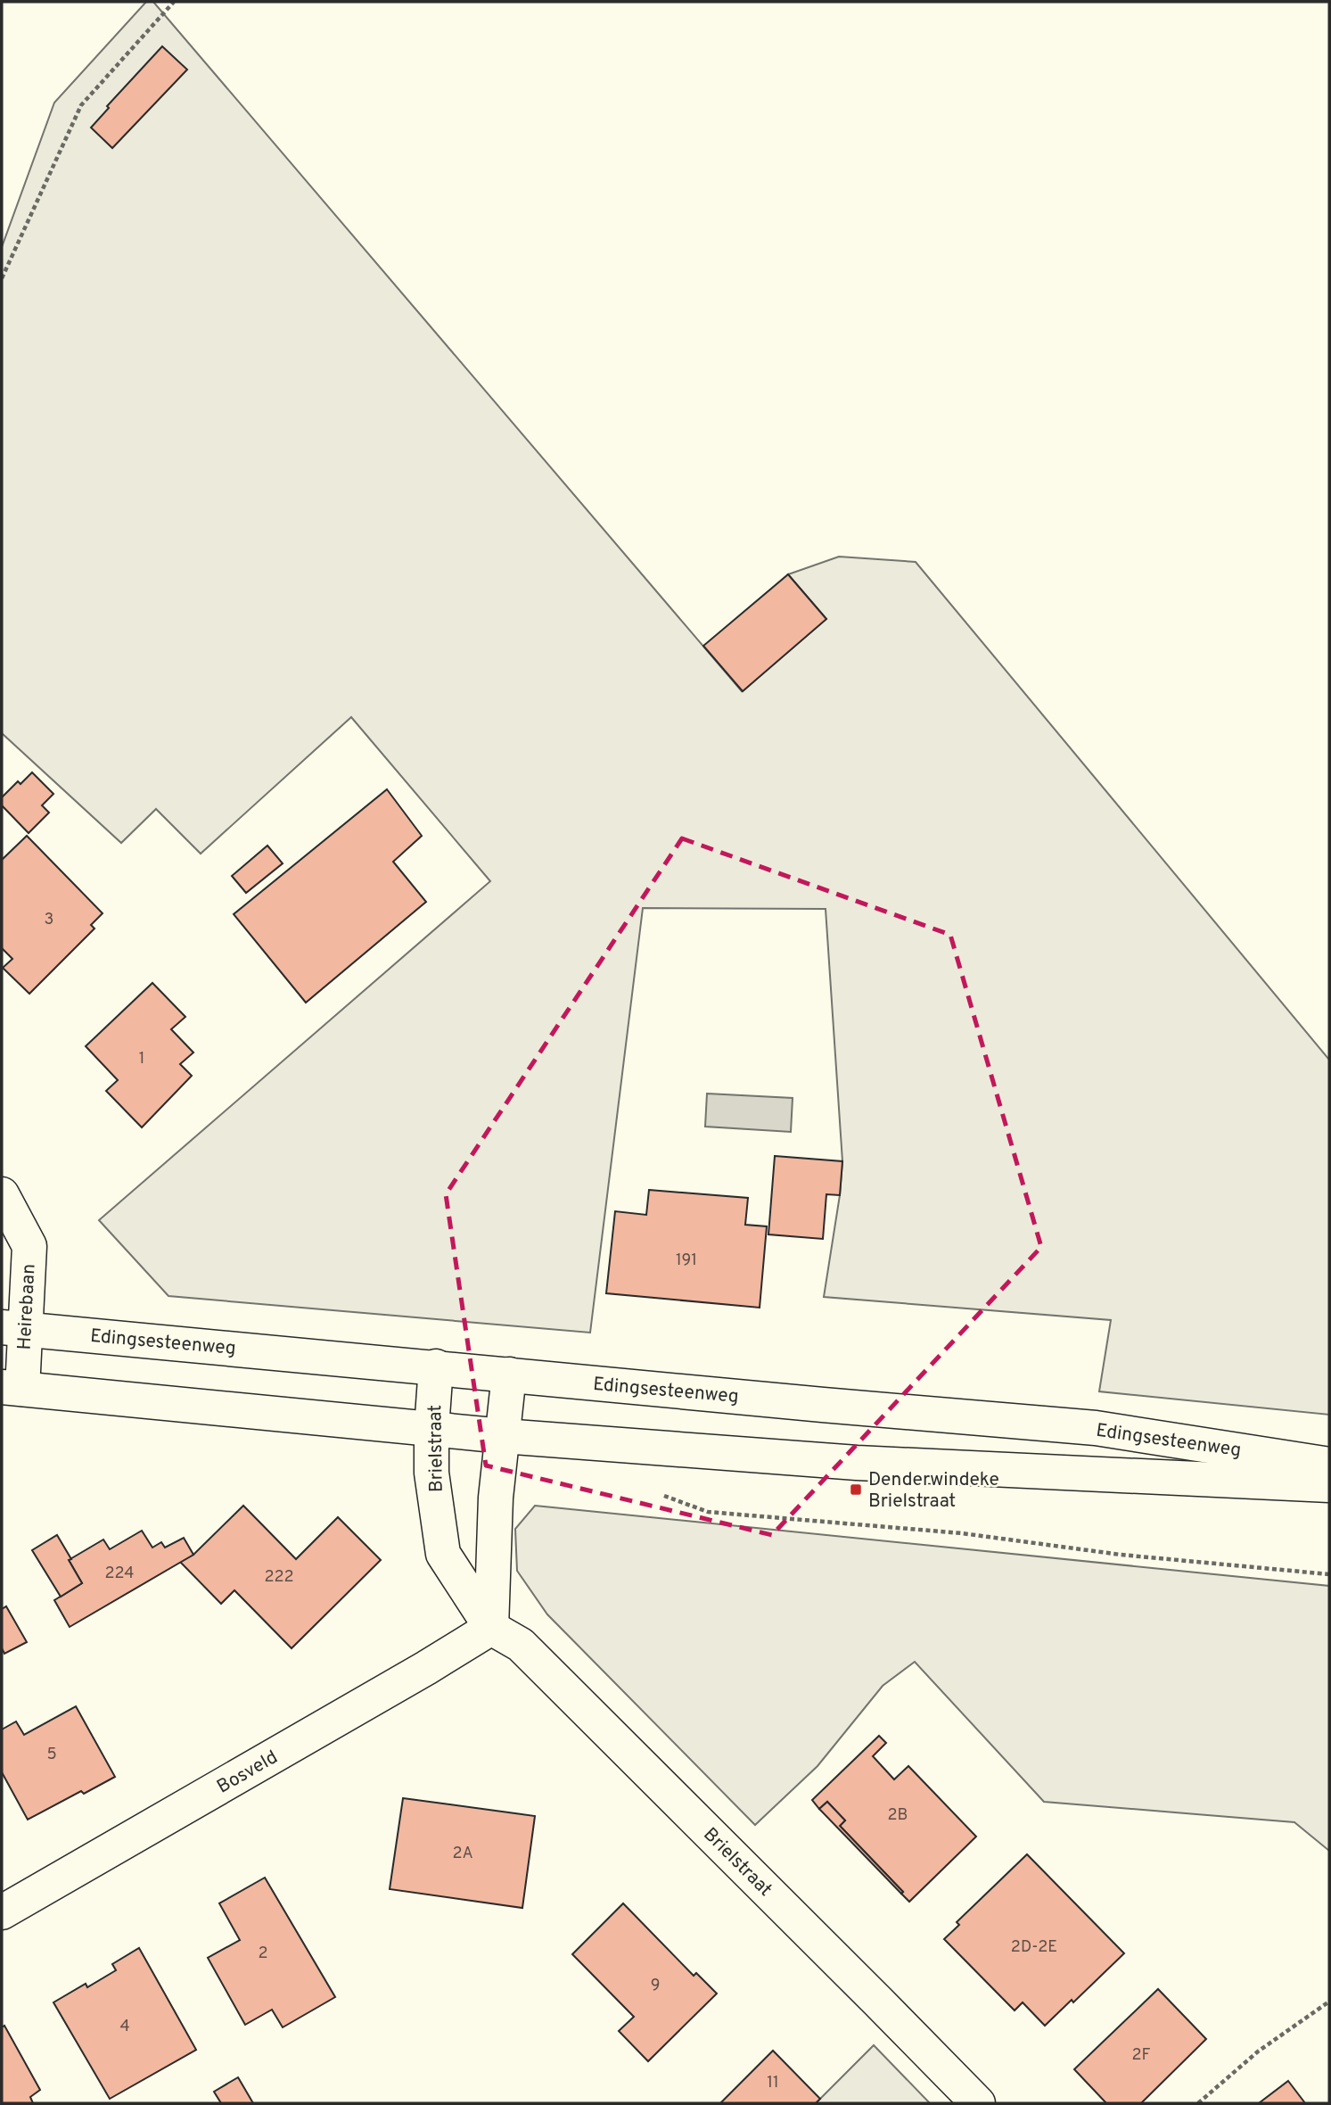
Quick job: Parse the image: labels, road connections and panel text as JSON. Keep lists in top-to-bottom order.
{
  "streets": {
    "main road": [
      "Heirebaan",
      "Edingsesteenweg",
      "Brielstraat",
      "Bosveld"
    ]
  },
  "crossings": [
    ["Heirebaan", "Edingsesteenweg"],
    ["Edingsesteenweg", "Brielstraat"],
    ["Brielstraat", "Bosveld"]
  ],
  "places": {
    "transit": ["Denderwindeke Brielstraat"]
  },
  "house_numbers": [
    "3",
    "1",
    "191",
    "224",
    "222",
    "5",
    "2B",
    "2A",
    "2D-2E",
    "2",
    "9",
    "4",
    "2F",
    "11"
  ]
}
